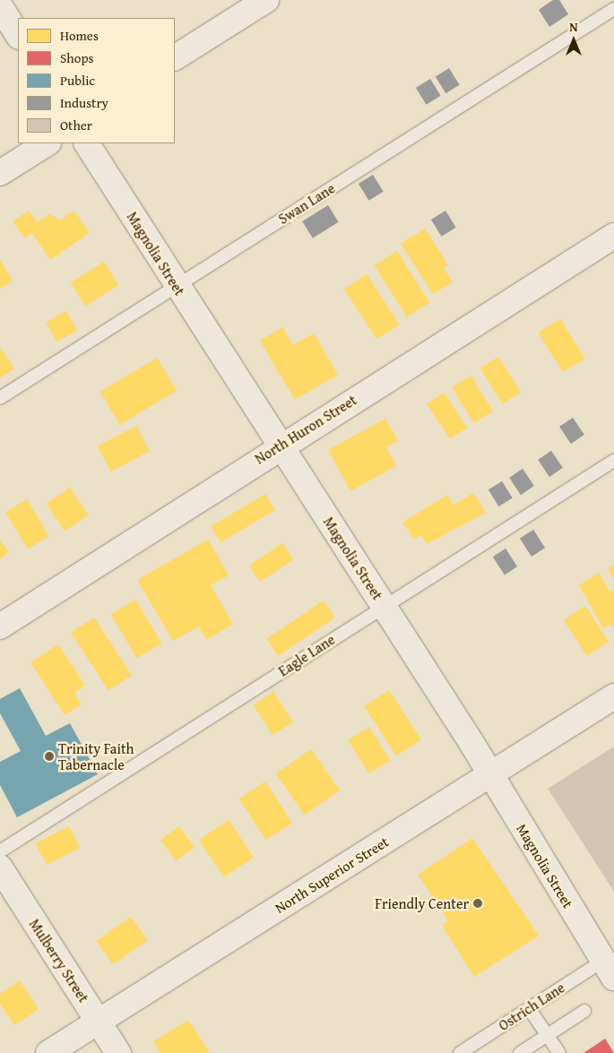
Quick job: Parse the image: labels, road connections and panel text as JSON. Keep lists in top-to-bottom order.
{
  "streets": {
    "street": [
      "Magnolia Street",
      "North Huron Street",
      "North Superior Street",
      "Mulberry Street"
    ],
    "lane": ["Swan Lane", "Eagle Lane", "Ostrich Lane"]
  },
  "crossings": [
    ["Swan Lane", "Magnolia Street"],
    ["Magnolia Street", "North Huron Street"],
    ["Magnolia Street", "Eagle Lane"],
    ["Magnolia Street", "North Superior Street"],
    ["Magnolia Street", "Ostrich Lane"],
    ["North Superior Street", "Mulberry Street"]
  ],
  "places": ["Trinity Faith Tabernacle", "Friendly Center"],
  "legend": [
    "Homes",
    "Shops",
    "Public",
    "Industry",
    "Other"
  ],
  "north": "top"
}
